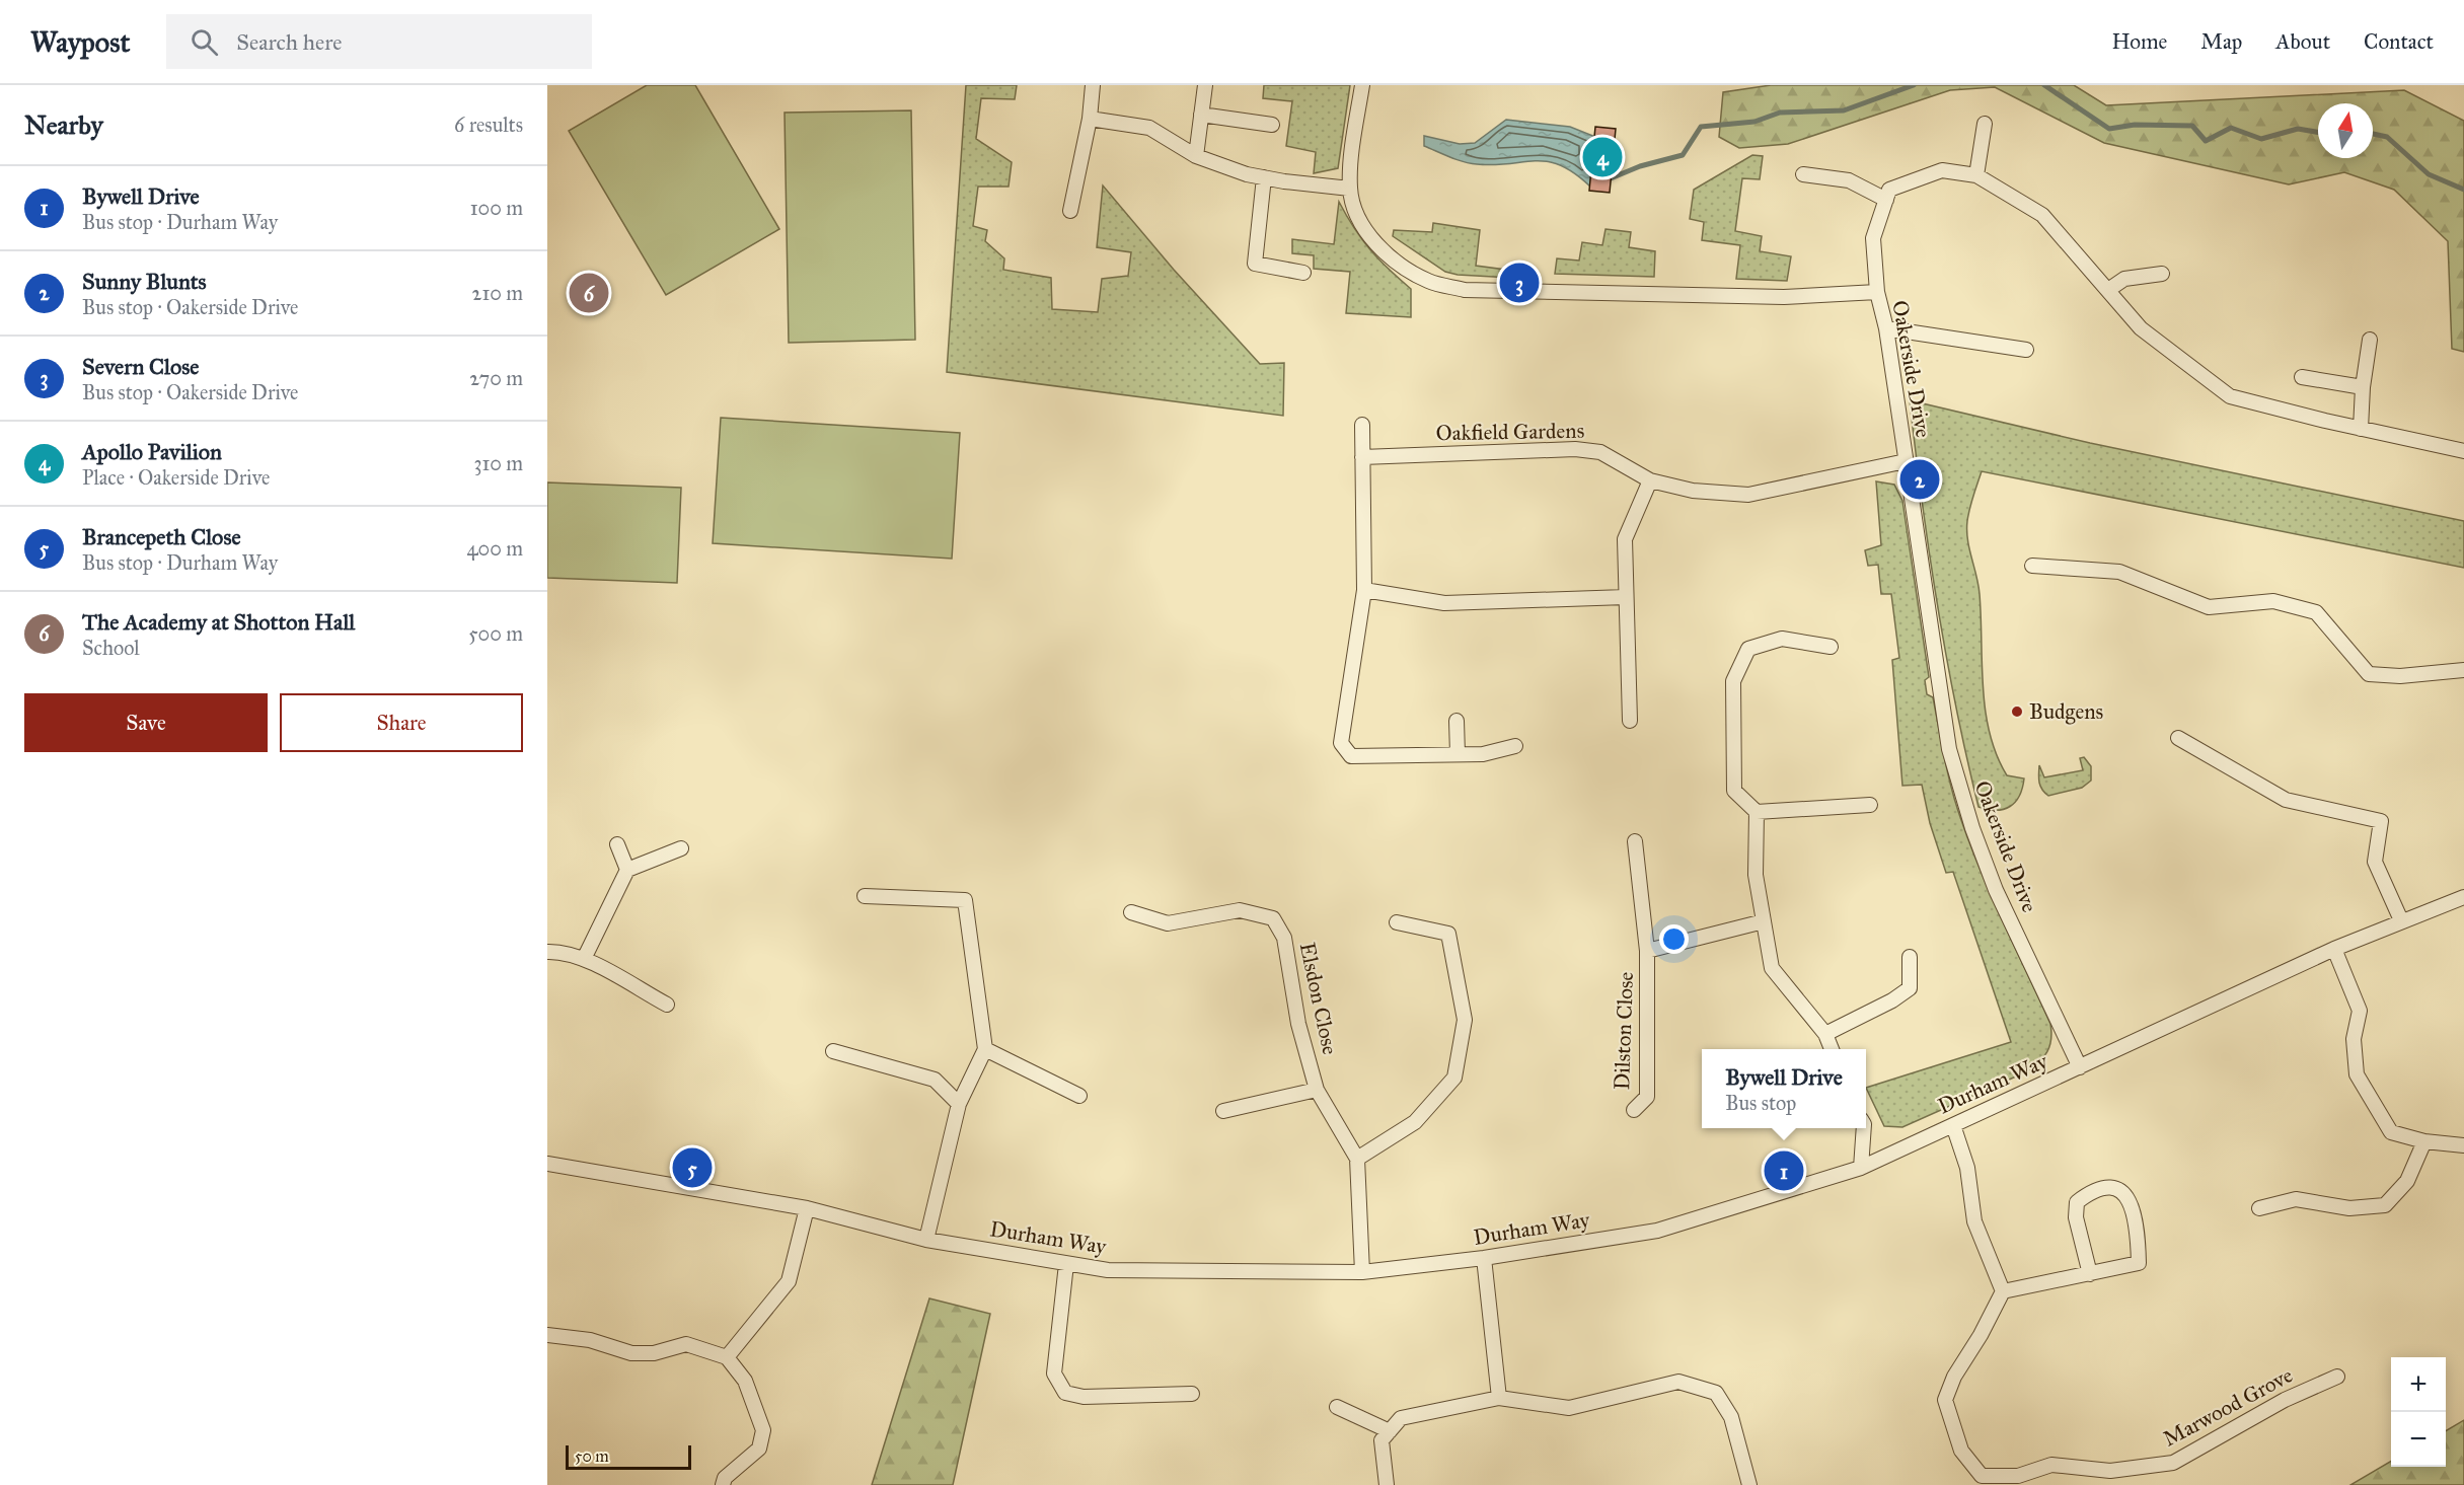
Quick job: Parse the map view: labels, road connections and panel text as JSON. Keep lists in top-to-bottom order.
{
  "streets": {
    "street": [
      "Oakerside Drive",
      "Oakfield Gardens",
      "Elsdon Close",
      "Dilston Close",
      "Durham Way",
      "Marwood Grove"
    ]
  },
  "crossings": [
    ["Oakerside Drive", "Oakfield Gardens"],
    ["Oakerside Drive", "Durham Way"],
    ["Elsdon Close", "Durham Way"]
  ],
  "places": ["Budgens"],
  "scale_bar": "50 m",
  "north": "top",
  "page": {
    "header": "Waypost",
    "search": "Search here",
    "nav": [
      "Home",
      "Map",
      "About",
      "Contact"
    ],
    "heading": ["Nearby", "6 results"],
    "pins": [
      "4",
      "3",
      "6",
      "2",
      "5",
      "1"
    ],
    "list": [
      {
        "mark": "1",
        "name": "Bywell Drive",
        "note": "Bus stop · Durham Way",
        "value": "100 m"
      },
      {
        "mark": "2",
        "name": "Sunny Blunts",
        "note": "Bus stop · Oakerside Drive",
        "value": "210 m"
      },
      {
        "mark": "3",
        "name": "Severn Close",
        "note": "Bus stop · Oakerside Drive",
        "value": "270 m"
      },
      {
        "mark": "4",
        "name": "Apollo Pavilion",
        "note": "Place · Oakerside Drive",
        "value": "310 m"
      },
      {
        "mark": "5",
        "name": "Brancepeth Close",
        "note": "Bus stop · Durham Way",
        "value": "400 m"
      },
      {
        "mark": "6",
        "name": "The Academy at Shotton Hall",
        "note": "School",
        "value": "500 m"
      }
    ],
    "buttons": ["Save", "Share"],
    "popup": ["Bywell Drive", "Bus stop"],
    "map_buttons": ["+", "−"],
    "scale": "50 m"
  }
}
